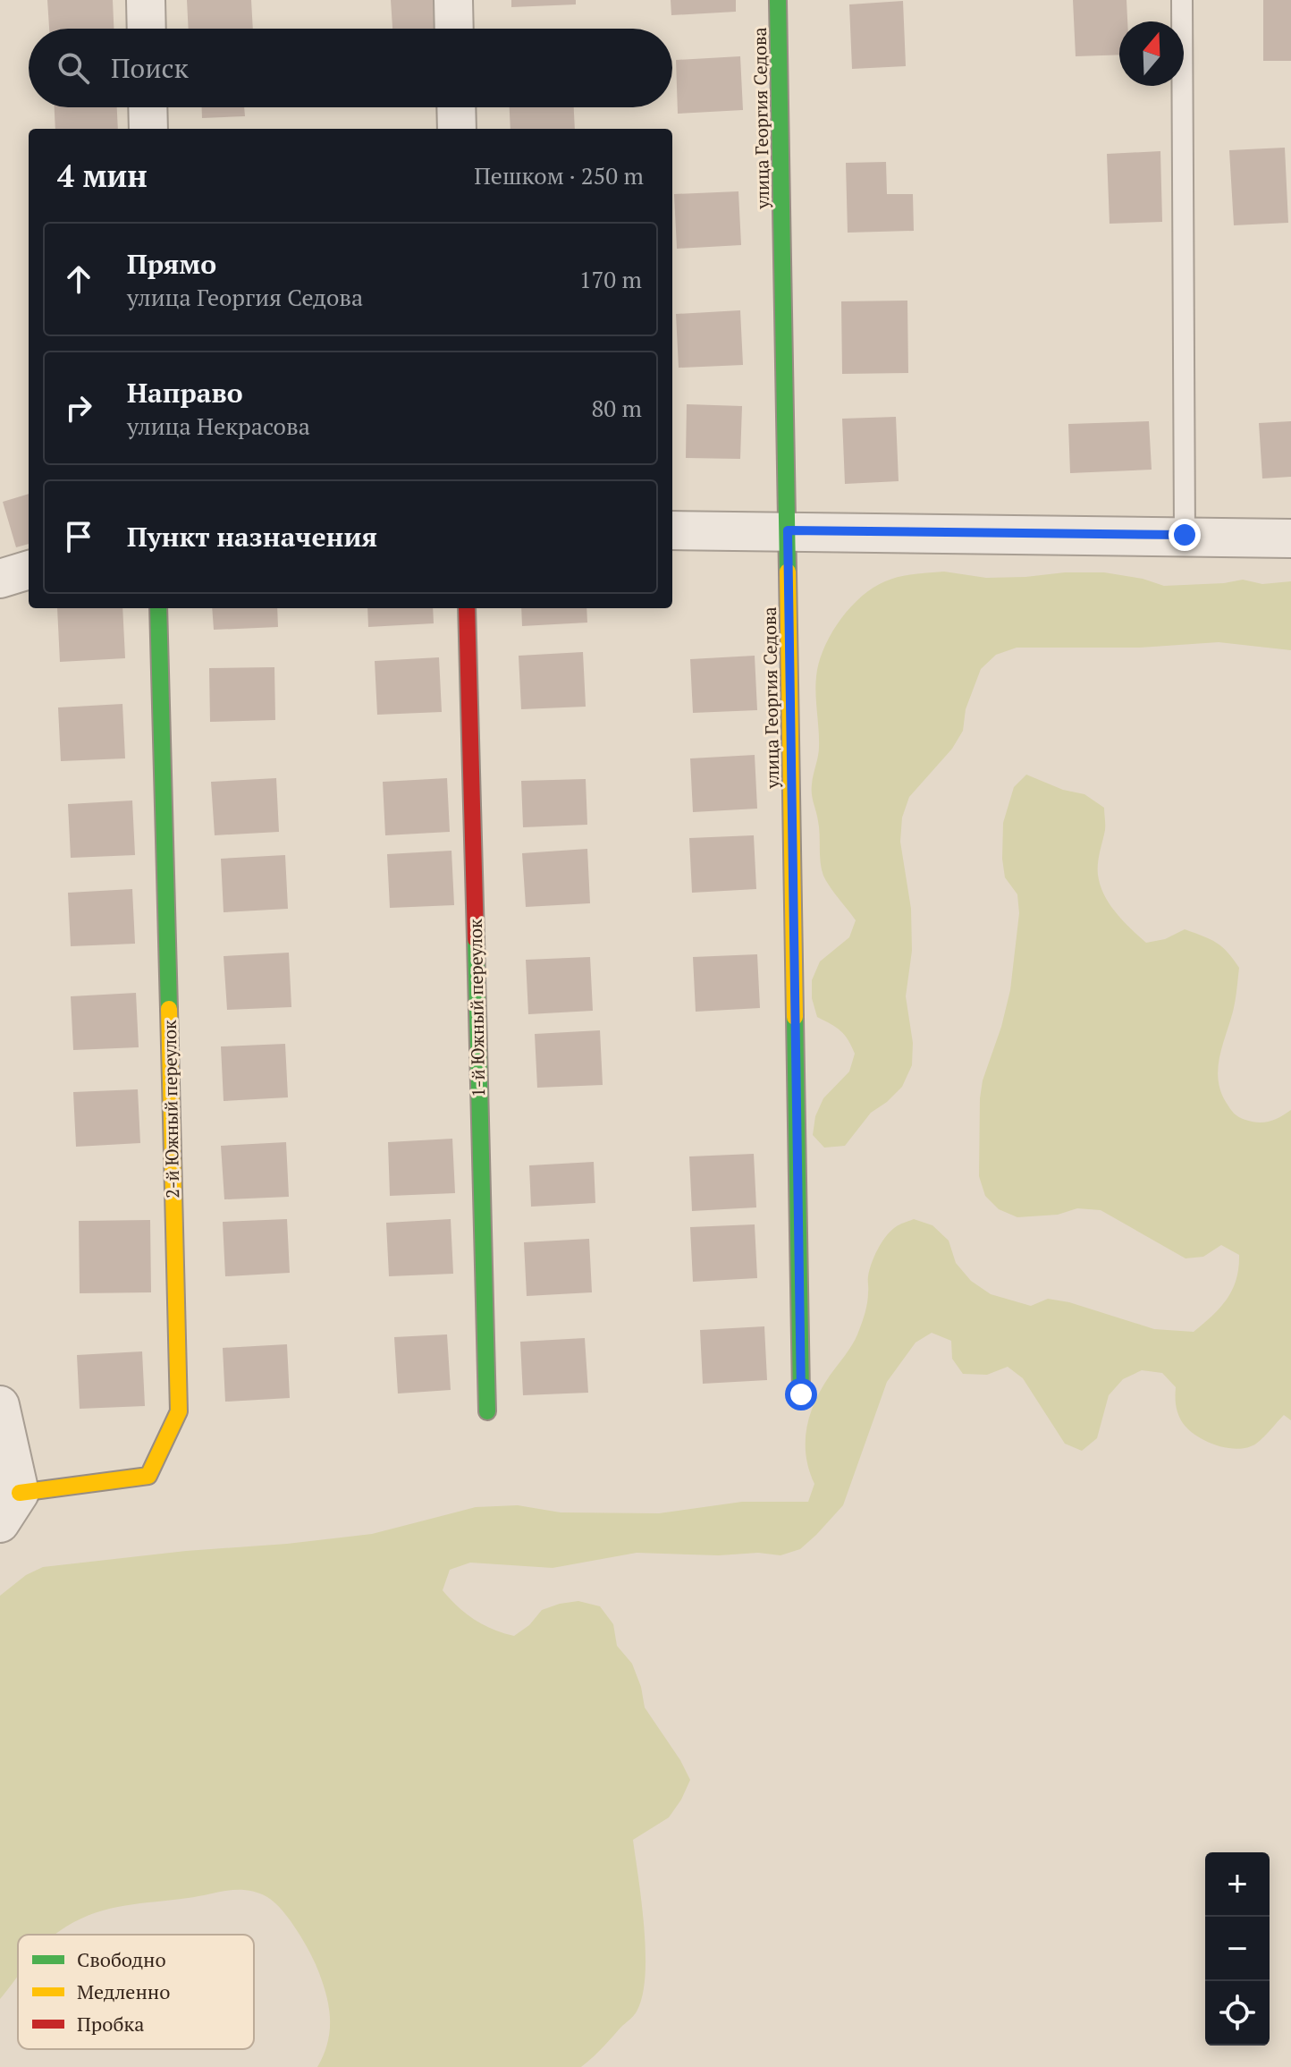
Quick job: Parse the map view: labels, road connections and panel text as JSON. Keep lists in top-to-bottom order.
{
  "streets": {
    "street": ["улица Георгия Седова", "1-й Южный переулок", "2-й Южный переулок"]
  },
  "legend": ["Свободно", "Медленно", "Пробка"],
  "north": "top",
  "page": {
    "search": "Поиск",
    "heading": ["4 мин", "Пешком · 250 m"],
    "list": [
      ["Прямо", "улица Георгия Седова", "170 m"],
      ["Направо", "улица Некрасова", "80 m"],
      "Пункт назначения"
    ],
    "map_buttons": ["+", "−"]
  }
}
